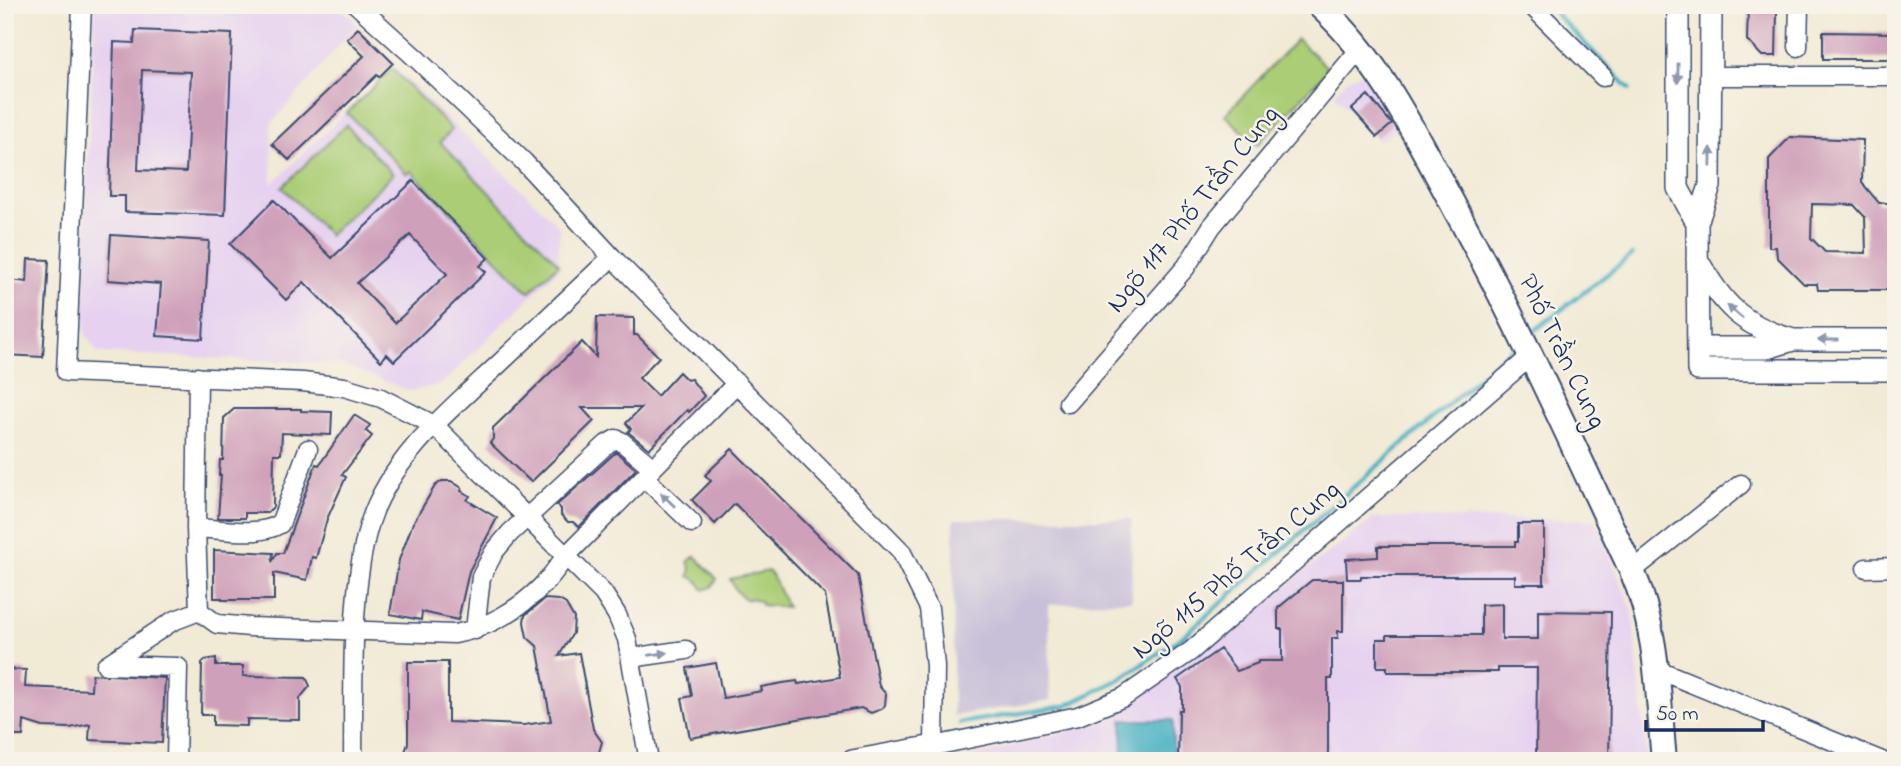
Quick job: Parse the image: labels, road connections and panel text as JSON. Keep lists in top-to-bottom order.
{
  "streets": {
    "main road": ["Phố Trần Cung"],
    "street": ["Ngõ 117 Phố Trần Cung", "Ngõ 115 Phố Trần Cung"]
  },
  "crossings": [
    ["Ngõ 117 Phố Trần Cung", "Phố Trần Cung"],
    ["Phố Trần Cung", "Ngõ 115 Phố Trần Cung"]
  ],
  "scale_bar": "50 m"
}
